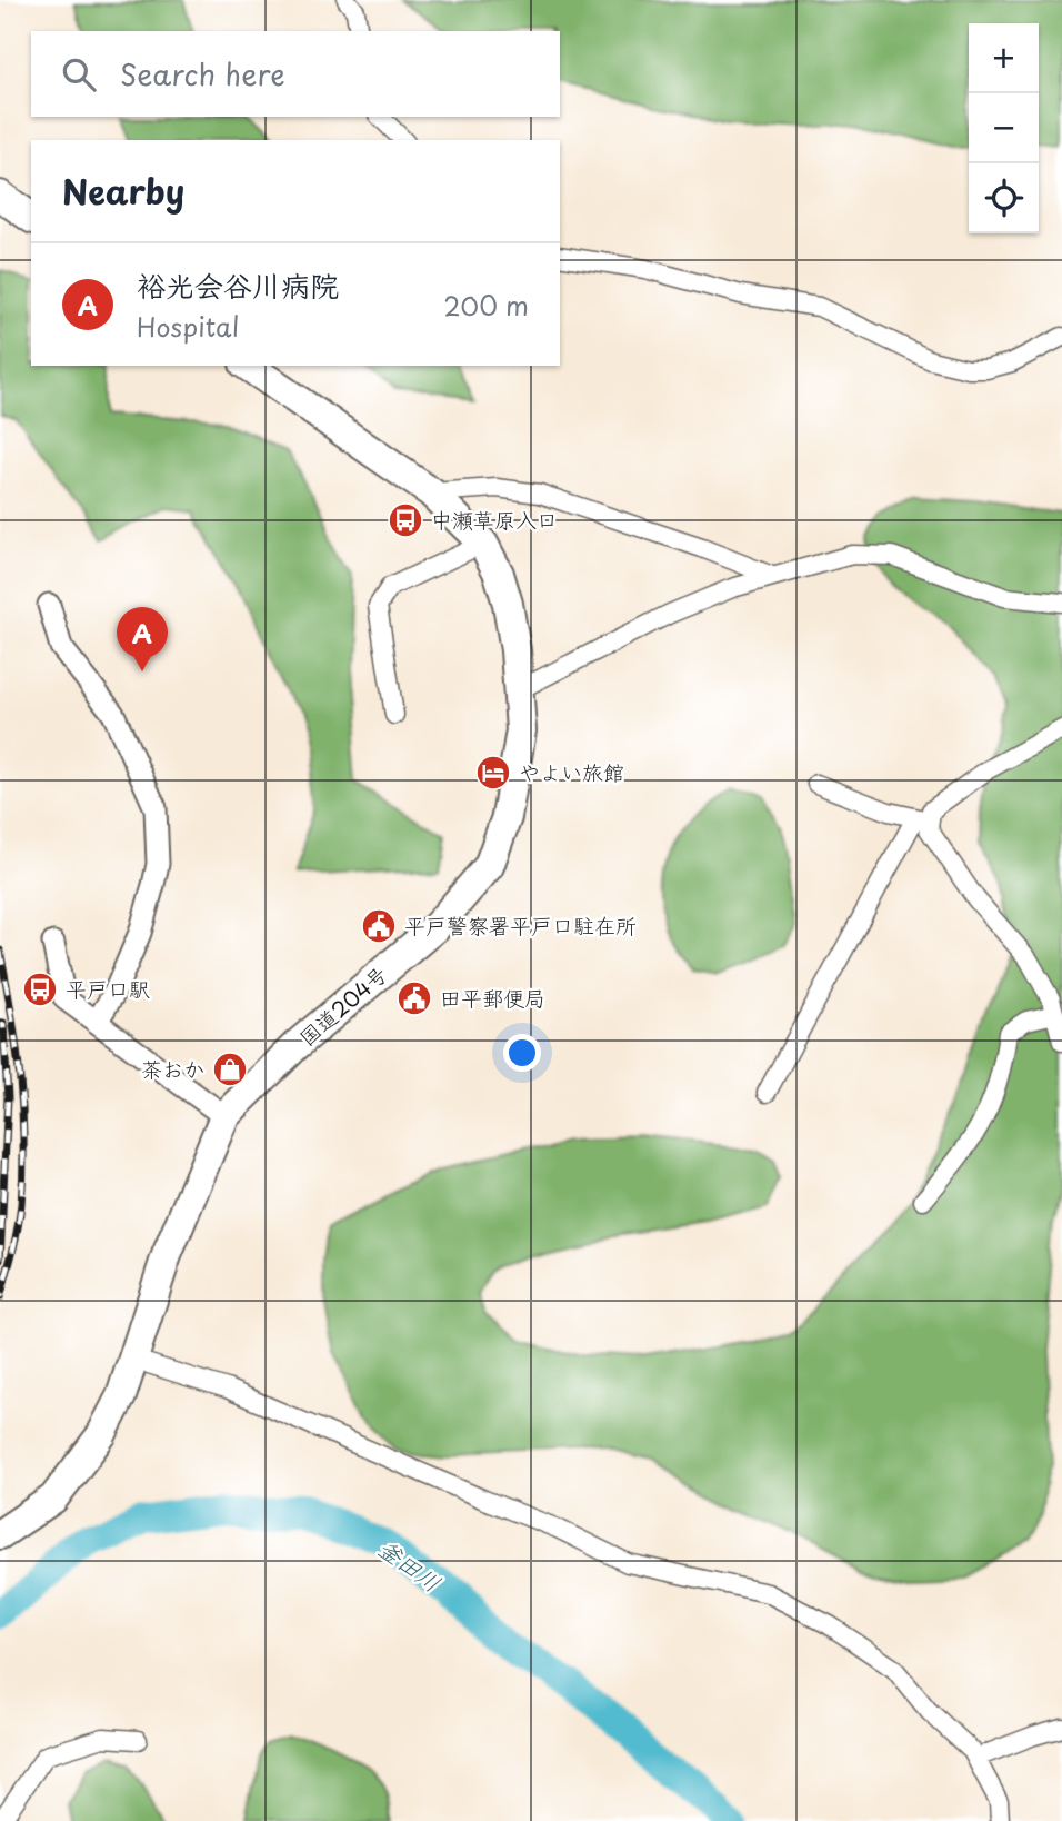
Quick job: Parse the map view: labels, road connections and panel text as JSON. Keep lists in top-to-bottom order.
{
  "streets": {
    "highway": ["国道204号"]
  },
  "water": ["釜田川"],
  "places": {
    "bus stop": ["中瀬草原入口", "平戸口駅"],
    "hotel": ["やよい旅館"],
    "public building": ["平戸警察署平戸口駐在所", "田平郵便局"],
    "shop": ["茶おか"]
  },
  "page": {
    "map_buttons": ["+", "−"],
    "search": "Search here",
    "heading": "Nearby",
    "list": [
      {
        "mark": "A",
        "name": "裕光会谷川病院",
        "note": "Hospital",
        "value": "200 m"
      }
    ],
    "pins": "A"
  }
}
